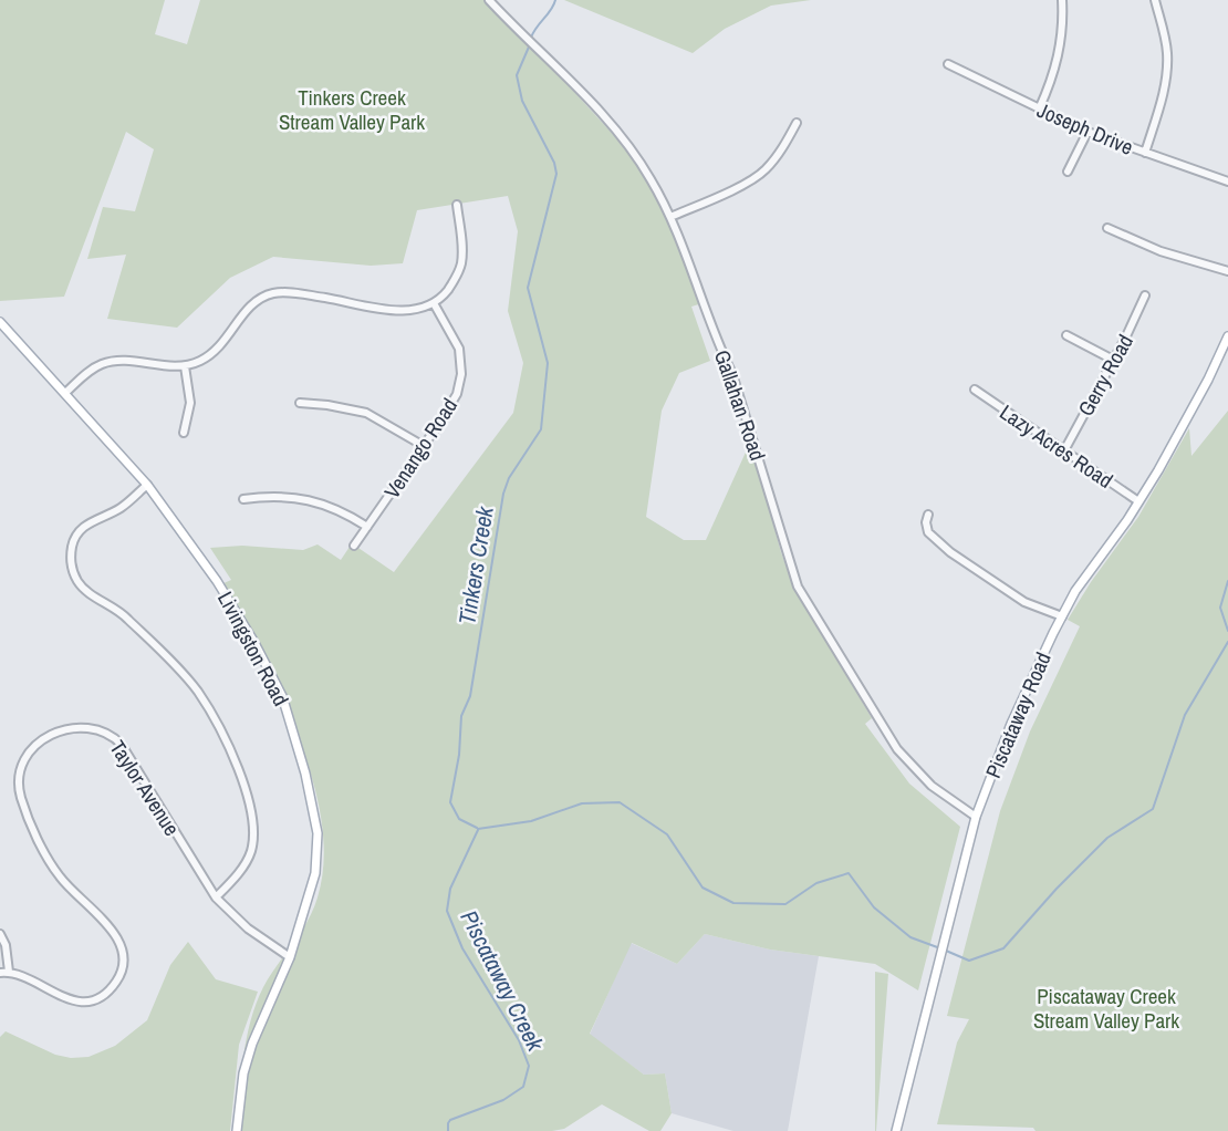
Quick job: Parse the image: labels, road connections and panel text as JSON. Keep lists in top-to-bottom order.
{
  "streets": {
    "main road": ["Livingston Road", "Piscataway Road"],
    "street": [
      "Joseph Drive",
      "Gerry Road",
      "Gallahan Road",
      "Lazy Acres Road",
      "Venango Road",
      "Taylor Avenue"
    ]
  },
  "crossings": [
    ["Gerry Road", "Lazy Acres Road"],
    ["Gallahan Road", "Piscataway Road"],
    ["Lazy Acres Road", "Piscataway Road"],
    ["Livingston Road", "Taylor Avenue"]
  ],
  "water": ["Tinkers Creek", "Piscataway Creek"],
  "parks": ["Tinkers Creek Stream Valley Park", "Piscataway Creek Stream Valley Park"]
}
